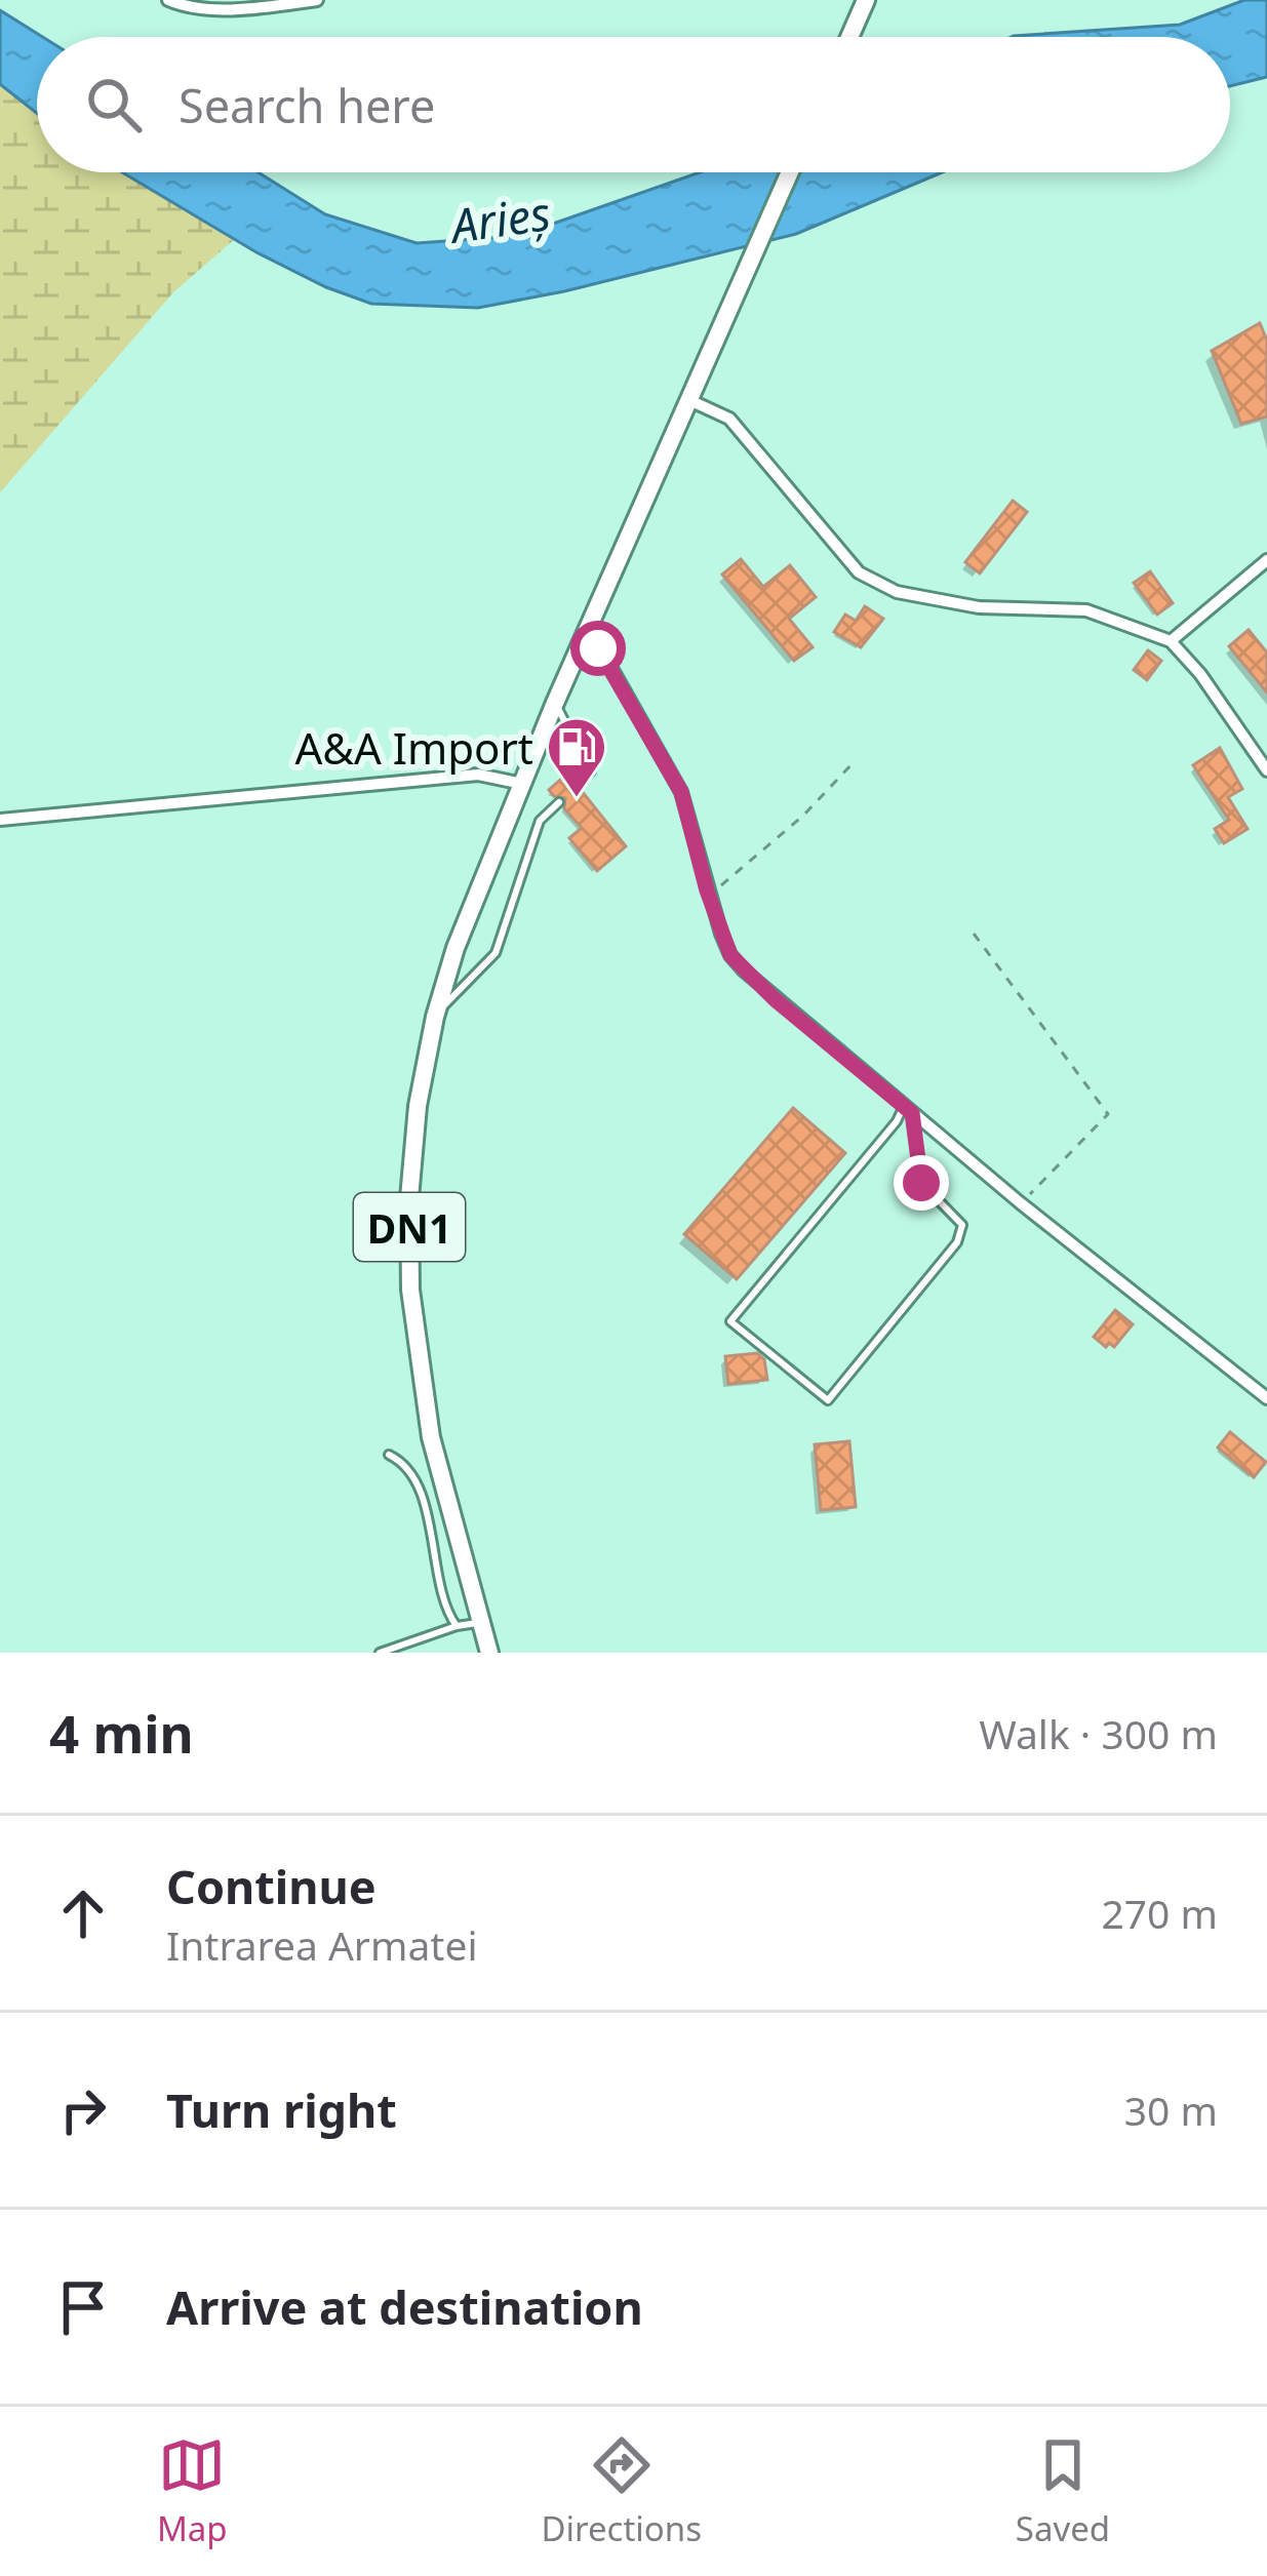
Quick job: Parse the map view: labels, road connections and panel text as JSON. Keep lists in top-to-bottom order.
{
  "streets": {
    "main road": ["DN1"]
  },
  "water": ["Arieș"],
  "places": {
    "fuel station": ["A&A Import"]
  },
  "page": {
    "search": "Search here",
    "heading": ["4 min", "Walk · 300 m"],
    "list": [
      ["Continue", "Intrarea Armatei", "270 m"],
      ["Turn right", "30 m"],
      "Arrive at destination"
    ],
    "nav": ["Map", "Directions", "Saved"]
  }
}
